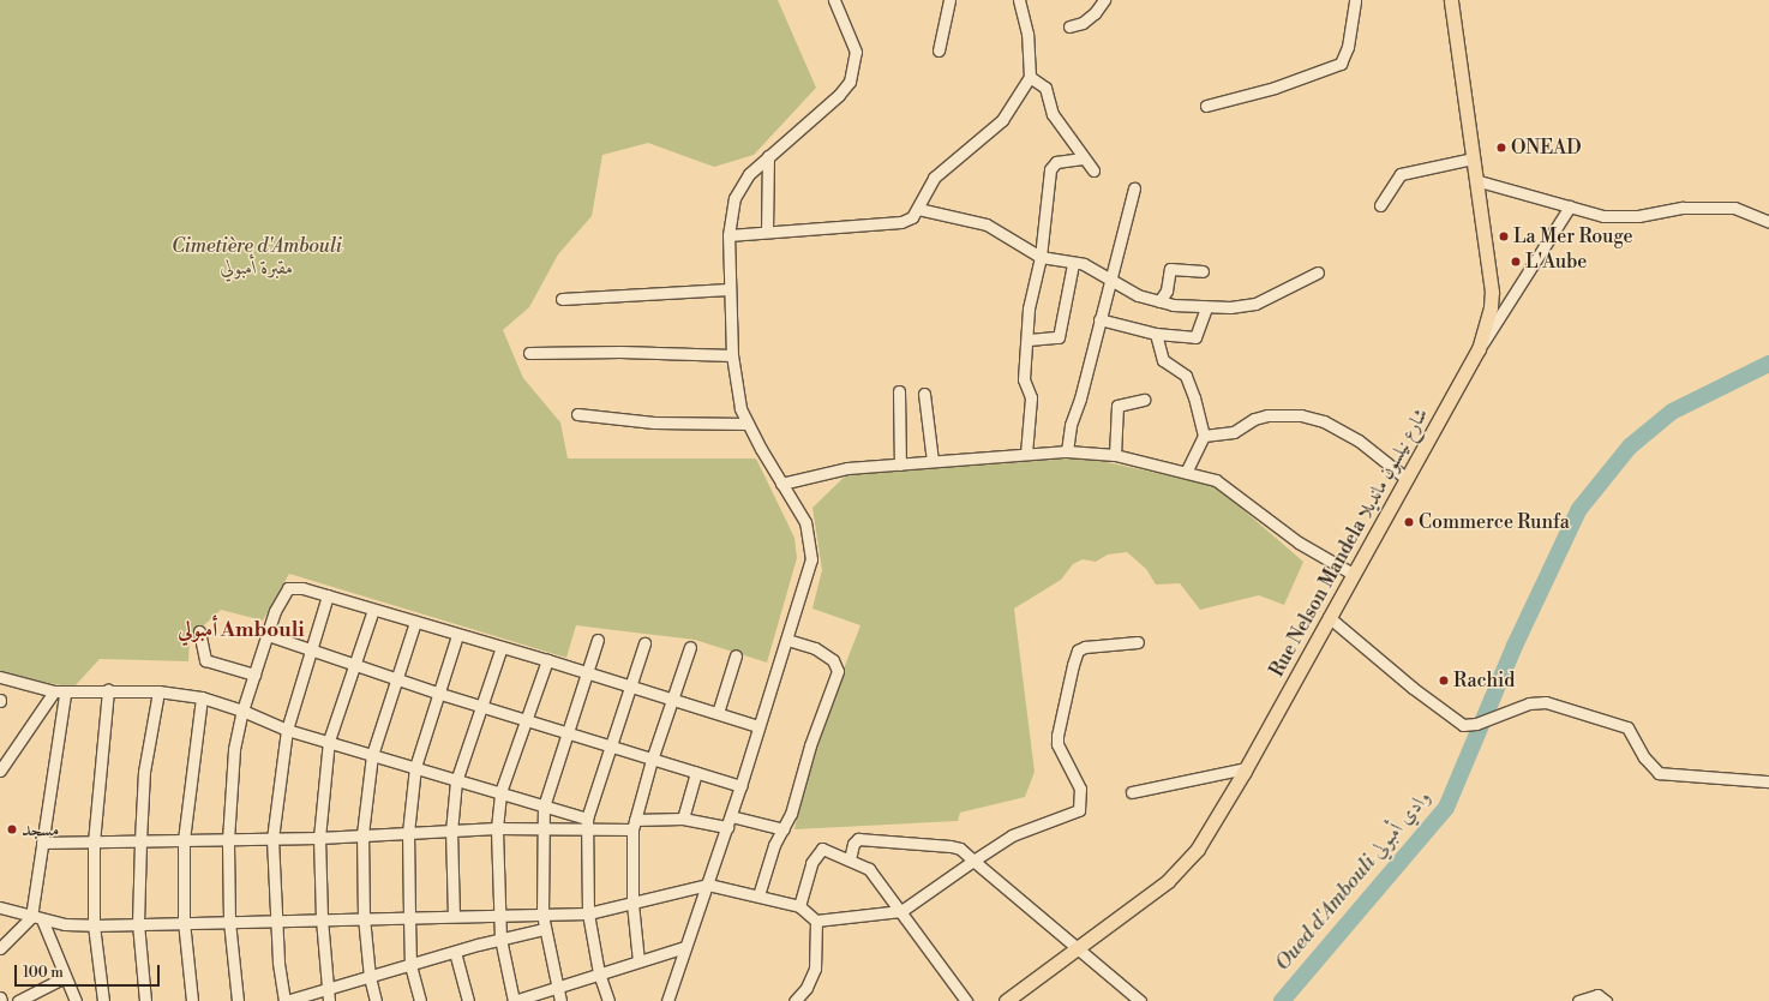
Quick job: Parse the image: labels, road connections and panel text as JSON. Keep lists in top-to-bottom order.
{
  "streets": {
    "main road": ["Rue Nelson Mandela شارع نيلسون مانديلا"]
  },
  "districts": ["أمبولي Ambouli"],
  "water": ["Oued d'Ambouli وادي أمبولي"],
  "parks": ["Cimetière d'Ambouli مقبرة أمبولي"],
  "places": [
    "ONEAD",
    "La Mer Rouge",
    "L'Aube",
    "Commerce Runfa",
    "Rachid",
    "مسجد"
  ],
  "scale_bar": "100 m"
}
